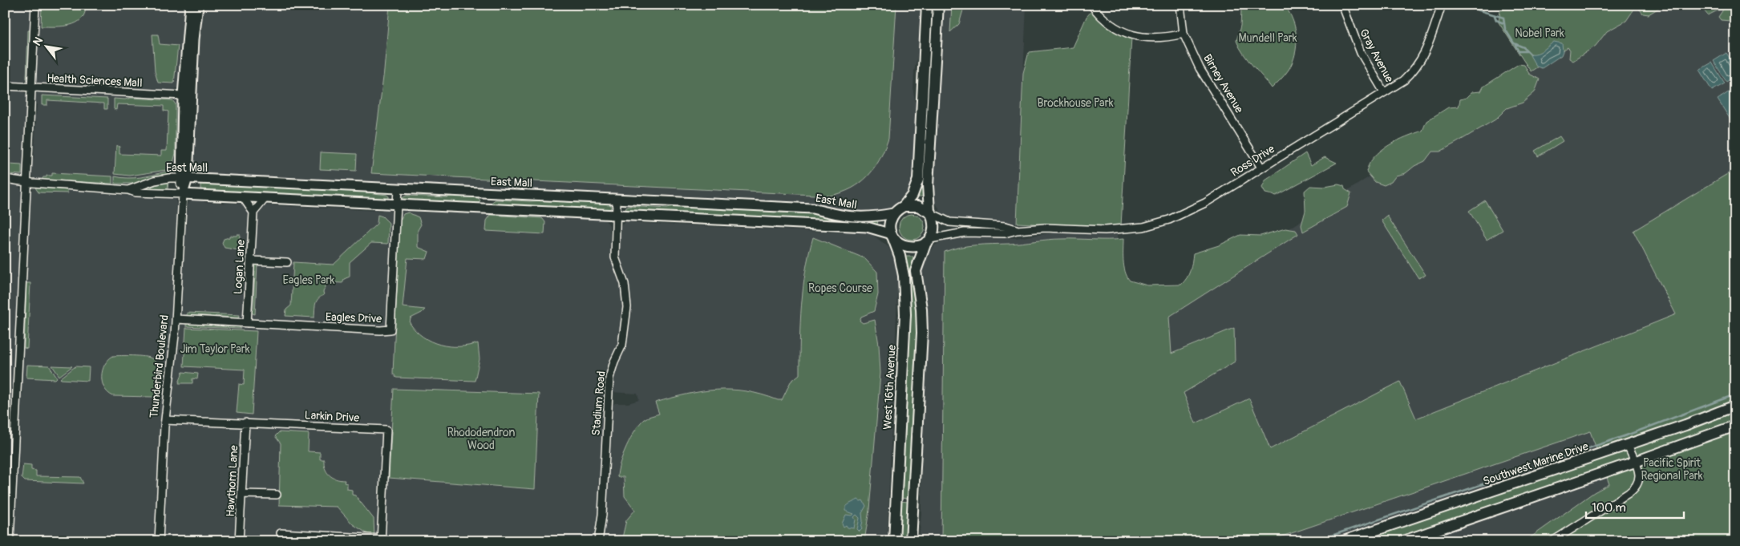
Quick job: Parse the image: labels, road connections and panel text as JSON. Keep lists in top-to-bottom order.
{
  "streets": {
    "main road": ["West 16th Avenue", "Southwest Marine Drive"],
    "street": [
      "Gray Avenue",
      "Health Sciences Mall",
      "Birney Avenue",
      "Ross Drive",
      "East Mall",
      "Logan Lane",
      "Eagles Drive",
      "Thunderbird Boulevard",
      "Stadium Road",
      "Larkin Drive",
      "Hawthorn Lane"
    ]
  },
  "crossings": [
    ["Gray Avenue", "Ross Drive"],
    ["Health Sciences Mall", "Thunderbird Boulevard"],
    ["Birney Avenue", "Ross Drive"],
    ["Ross Drive", "East Mall"],
    ["Ross Drive", "West 16th Avenue"],
    ["East Mall", "Eagles Drive"],
    ["East Mall", "Thunderbird Boulevard"],
    ["East Mall", "West 16th Avenue"],
    ["East Mall", "Stadium Road"],
    ["Logan Lane", "Eagles Drive"],
    ["Eagles Drive", "Thunderbird Boulevard"],
    ["Thunderbird Boulevard", "Larkin Drive"],
    ["Larkin Drive", "Hawthorn Lane"]
  ],
  "parks": [
    "Nobel Park",
    "Mundell Park",
    "Brockhouse Park",
    "Eagles Park",
    "Ropes Course",
    "Jim Taylor Park",
    "Rhododendron Wood",
    "Pacific Spirit Regional Park"
  ],
  "scale_bar": "100 m",
  "north": "top left"
}
